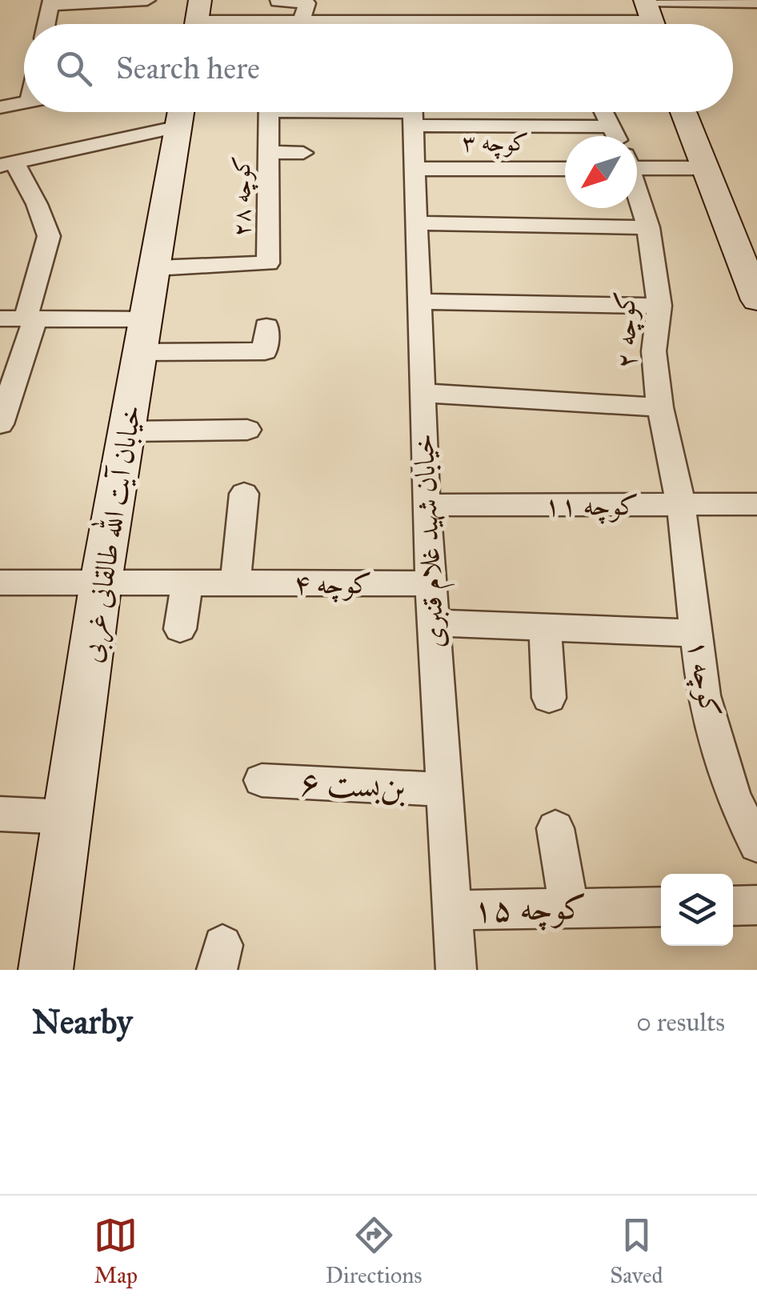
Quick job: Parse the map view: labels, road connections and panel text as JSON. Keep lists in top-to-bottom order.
{
  "streets": {
    "street": [
      "کوچه ۳",
      "کوچه ۲۸",
      "کوچه ۲",
      "کوچه ۱۱",
      "خیابان آیت الله طالقانی غربی",
      "خیابان شهید غلام قنبری",
      "کوچه ۴",
      "کوچه ۱",
      "بن‌بست ۶",
      "کوچه ۱۵"
    ]
  },
  "crossings": [
    ["کوچه ۳", "خیابان شهید غلام قنبری"],
    ["کوچه ۲۸", "خیابان آیت الله طالقانی غربی"],
    ["کوچه ۲", "کوچه ۱۱"],
    ["کوچه ۲", "کوچه ۱"],
    ["کوچه ۱۱", "خیابان شهید غلام قنبری"],
    ["کوچه ۱۱", "کوچه ۱"],
    ["خیابان آیت الله طالقانی غربی", "کوچه ۴"],
    ["خیابان شهید غلام قنبری", "کوچه ۴"],
    ["خیابان شهید غلام قنبری", "بن‌بست ۶"],
    ["خیابان شهید غلام قنبری", "کوچه ۱۵"]
  ],
  "north": "bottom left",
  "page": {
    "search": "Search here",
    "heading": ["Nearby", "0 results"],
    "nav": ["Map", "Directions", "Saved"]
  }
}
